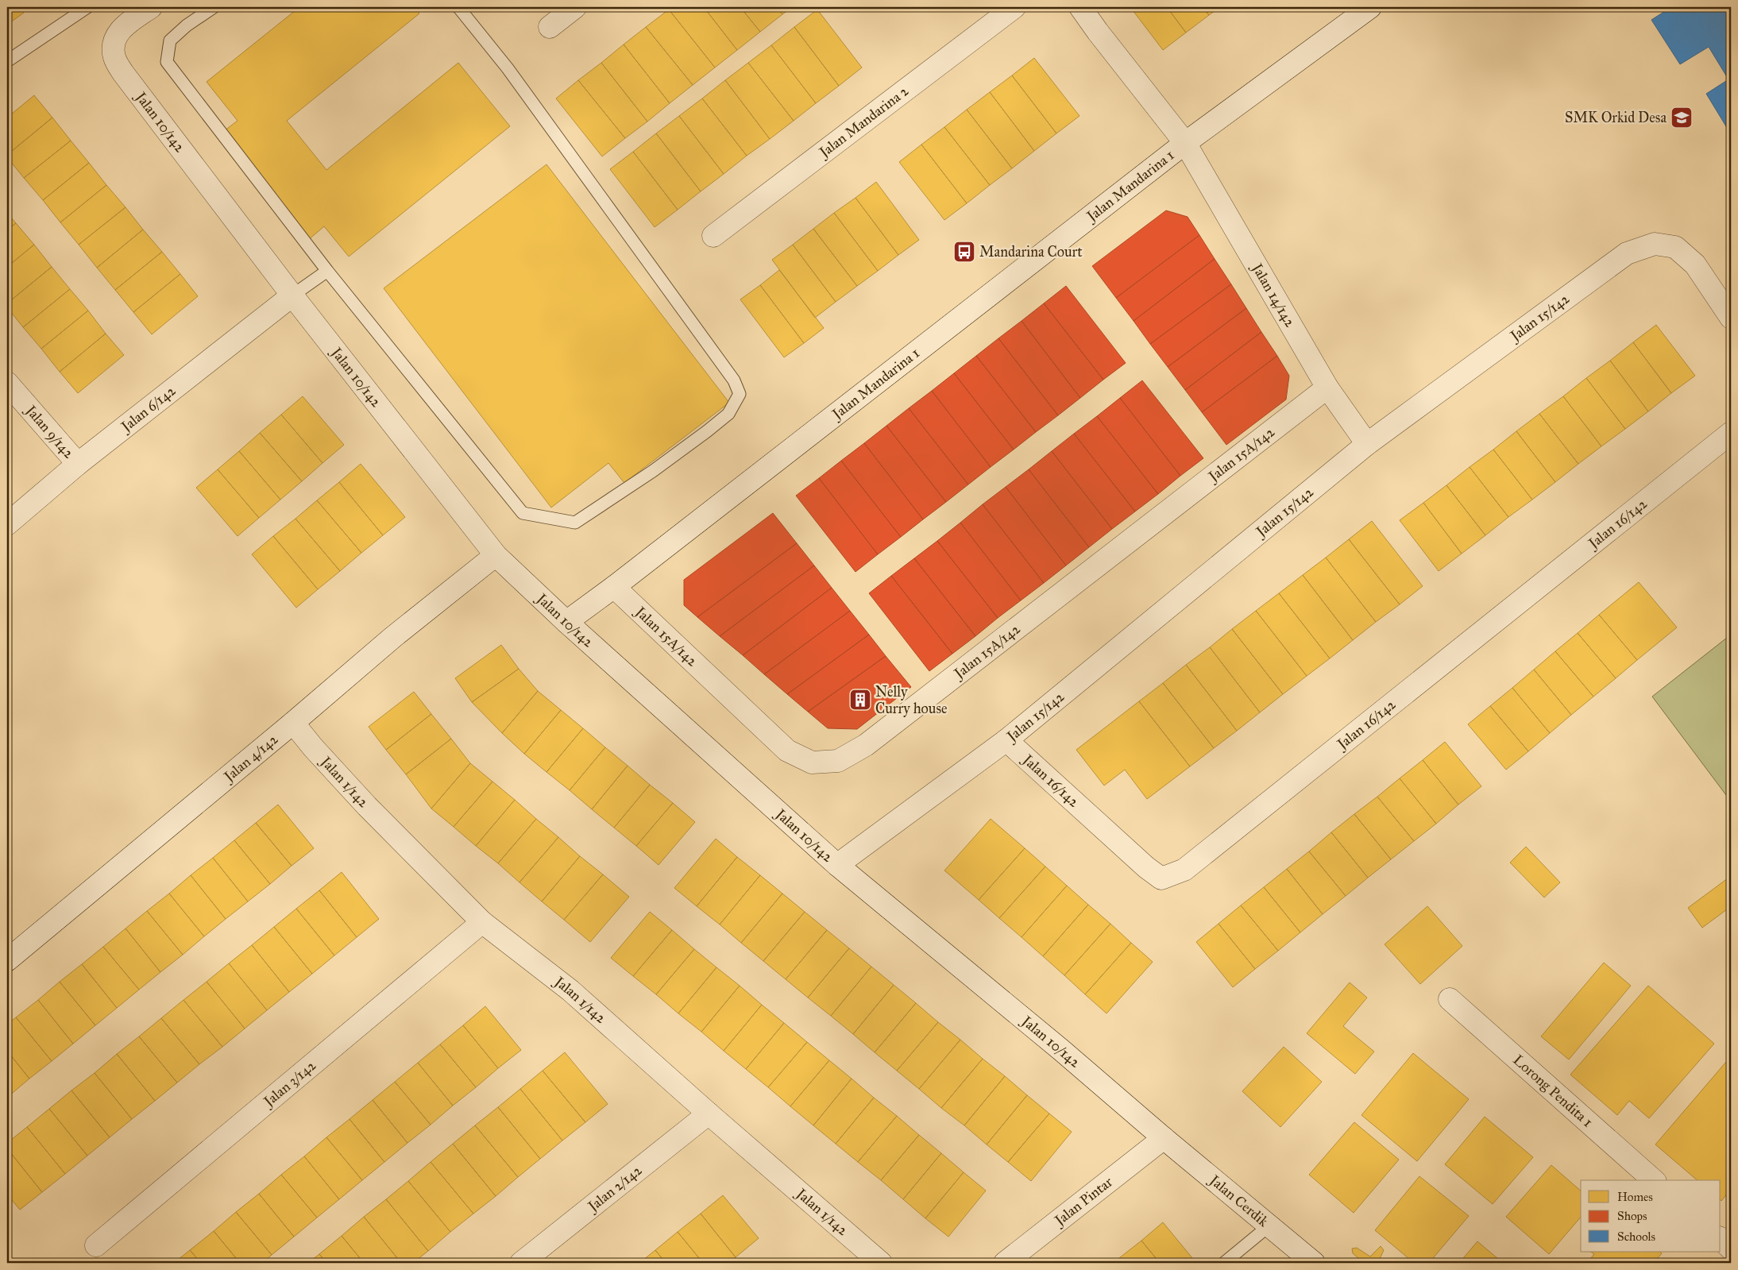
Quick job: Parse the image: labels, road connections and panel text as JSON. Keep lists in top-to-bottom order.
{
  "streets": {
    "street": [
      "Jalan Mandarina 2",
      "Jalan 10/142",
      "Jalan Mandarina 1",
      "Jalan 14/142",
      "Jalan 15/142",
      "Jalan 6/142",
      "Jalan 9/142",
      "Jalan 15A/142",
      "Jalan 16/142",
      "Jalan 4/142",
      "Jalan 1/142",
      "Jalan 3/142",
      "Lorong Pendita 1",
      "Jalan 2/142",
      "Jalan Pintar",
      "Jalan Cerdik"
    ]
  },
  "crossings": [
    ["Jalan 10/142", "Jalan Mandarina 1"],
    ["Jalan 10/142", "Jalan 15/142"],
    ["Jalan 10/142", "Jalan 6/142"],
    ["Jalan 10/142", "Jalan 4/142"],
    ["Jalan 10/142", "Jalan Pintar"],
    ["Jalan 10/142", "Jalan Cerdik"],
    ["Jalan Mandarina 1", "Jalan 14/142"],
    ["Jalan Mandarina 1", "Jalan 15A/142"],
    ["Jalan 14/142", "Jalan 15/142"],
    ["Jalan 14/142", "Jalan 15A/142"],
    ["Jalan 15/142", "Jalan 16/142"],
    ["Jalan 6/142", "Jalan 9/142"],
    ["Jalan 4/142", "Jalan 1/142"],
    ["Jalan 1/142", "Jalan 3/142"],
    ["Jalan 1/142", "Jalan 2/142"],
    ["Jalan Pintar", "Jalan Cerdik"]
  ],
  "places": {
    "school or university": ["SMK Orkid Desa"],
    "bus stop": ["Mandarina Court"],
    "building": ["Nelly Curry house"]
  },
  "legend": ["Homes", "Shops", "Schools"]
}
